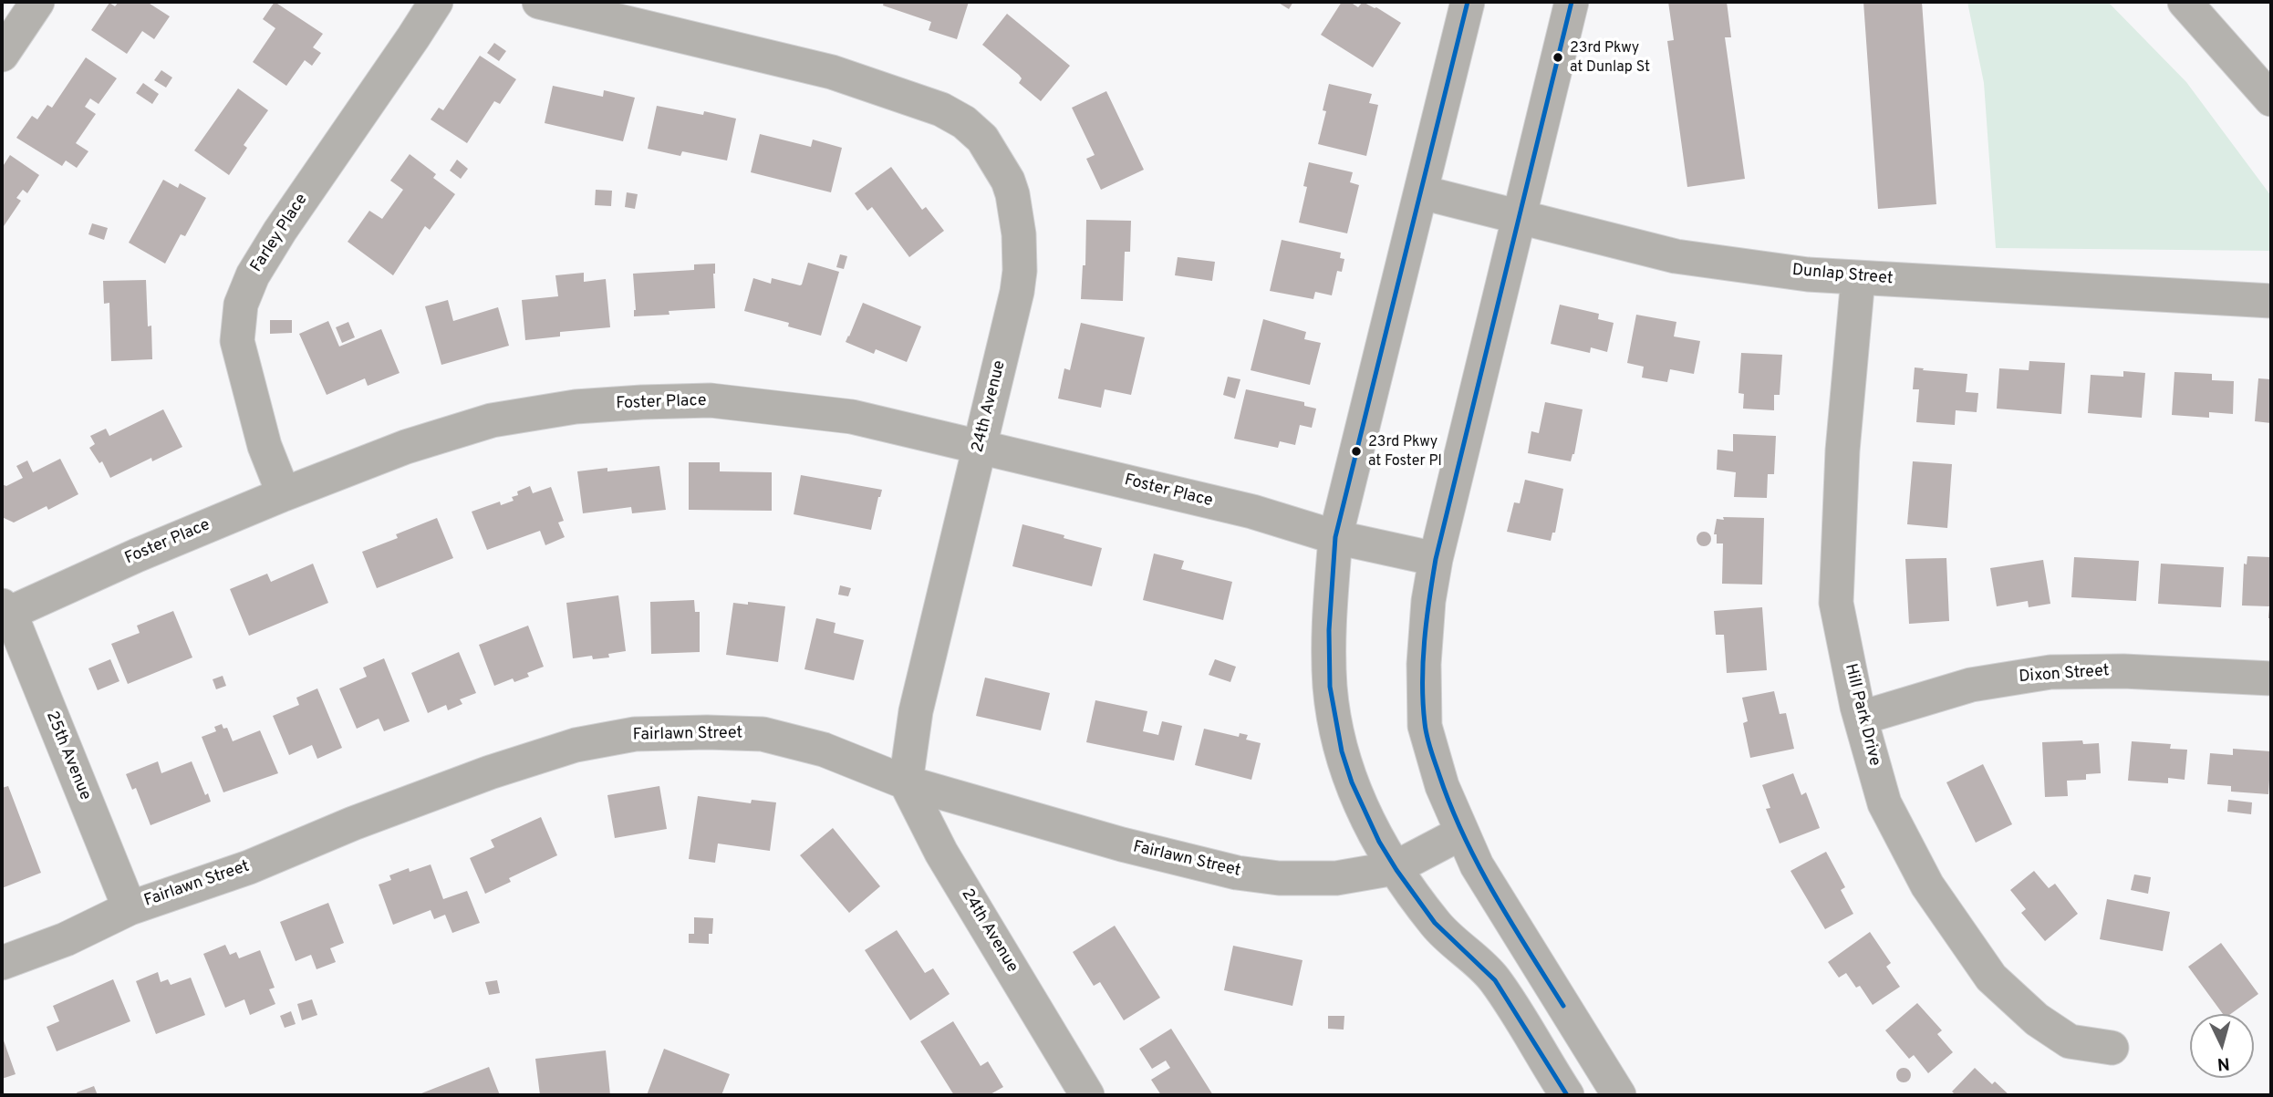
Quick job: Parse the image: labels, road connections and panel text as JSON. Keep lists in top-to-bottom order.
{
  "streets": {
    "street": [
      "Farley Place",
      "Dunlap Street",
      "Foster Place",
      "24th Avenue",
      "Dixon Street",
      "Hill Park Drive",
      "Fairlawn Street",
      "25th Avenue"
    ]
  },
  "crossings": [
    ["Farley Place", "Foster Place"],
    ["Dunlap Street", "Hill Park Drive"],
    ["Foster Place", "24th Avenue"],
    ["Foster Place", "25th Avenue"],
    ["24th Avenue", "Fairlawn Street"],
    ["Dixon Street", "Hill Park Drive"],
    ["Fairlawn Street", "25th Avenue"]
  ],
  "places": ["23rd Pkwy at Dunlap St", "23rd Pkwy at Foster Pl"],
  "north": "bottom"
}
